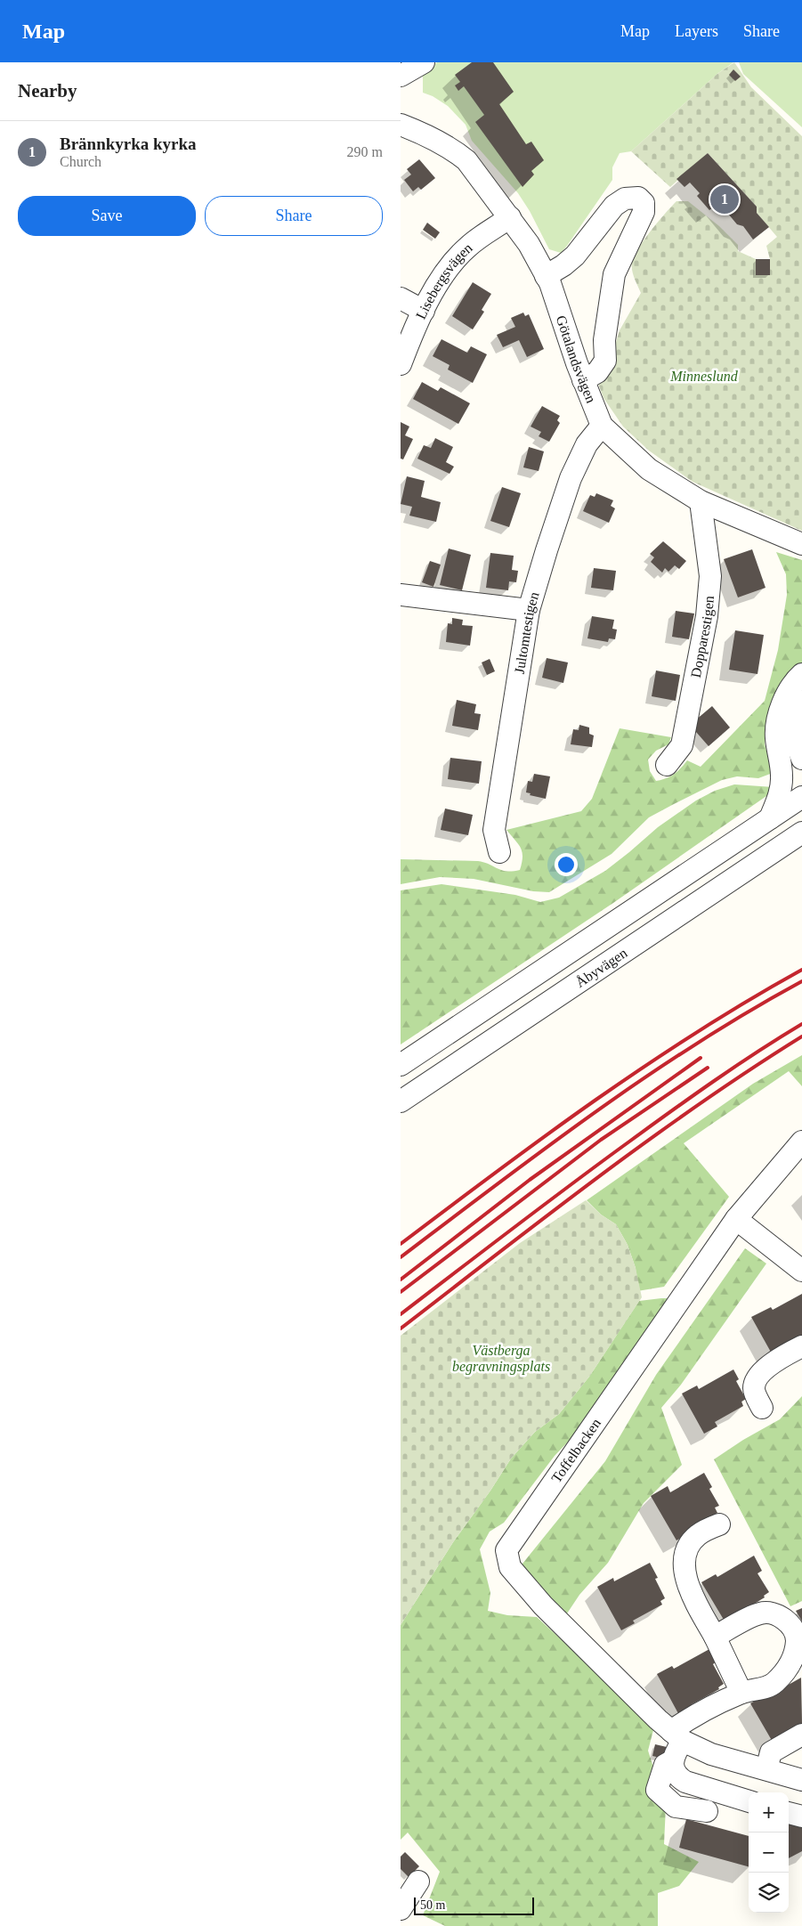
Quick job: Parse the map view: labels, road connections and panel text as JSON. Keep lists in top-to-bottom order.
{
  "streets": {
    "street": [
      "Lisebergsvägen",
      "Götalandsvägen",
      "Jultomtestigen",
      "Dopparestigen",
      "Åbyvägen",
      "Toffelbacken"
    ]
  },
  "crossings": [
    ["Lisebergsvägen", "Götalandsvägen"],
    ["Götalandsvägen", "Jultomtestigen"],
    ["Götalandsvägen", "Dopparestigen"]
  ],
  "parks": ["Minneslund", "Västberga begravningsplats"],
  "scale_bar": "50 m",
  "page": {
    "header": "Map",
    "nav": ["Map", "Layers", "Share"],
    "heading": "Nearby",
    "list": [
      {
        "mark": "1",
        "name": "Brännkyrka kyrka",
        "note": "Church",
        "value": "290 m"
      }
    ],
    "buttons": ["Save", "Share"],
    "pins": "1",
    "map_buttons": ["+", "−"],
    "scale": "50 m"
  }
}
